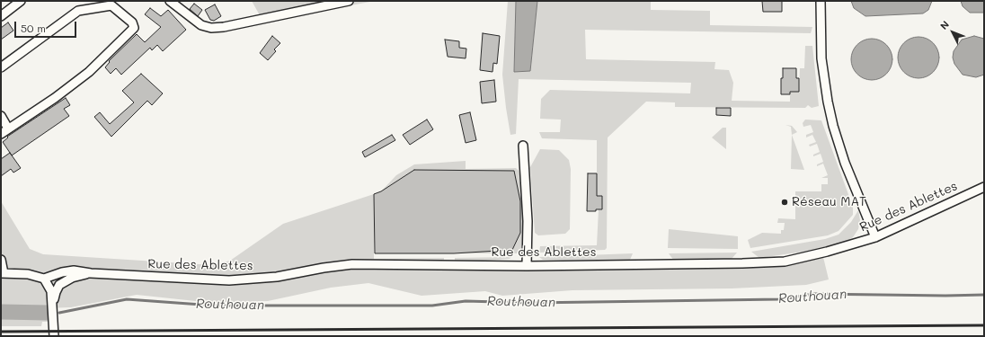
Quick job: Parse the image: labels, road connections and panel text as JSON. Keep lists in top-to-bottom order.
{
  "streets": {
    "street": ["Rue des Ablettes"]
  },
  "water": ["Routhouan"],
  "places": ["Réseau MAT"],
  "scale_bar": "50 m",
  "north": "top left"
}
